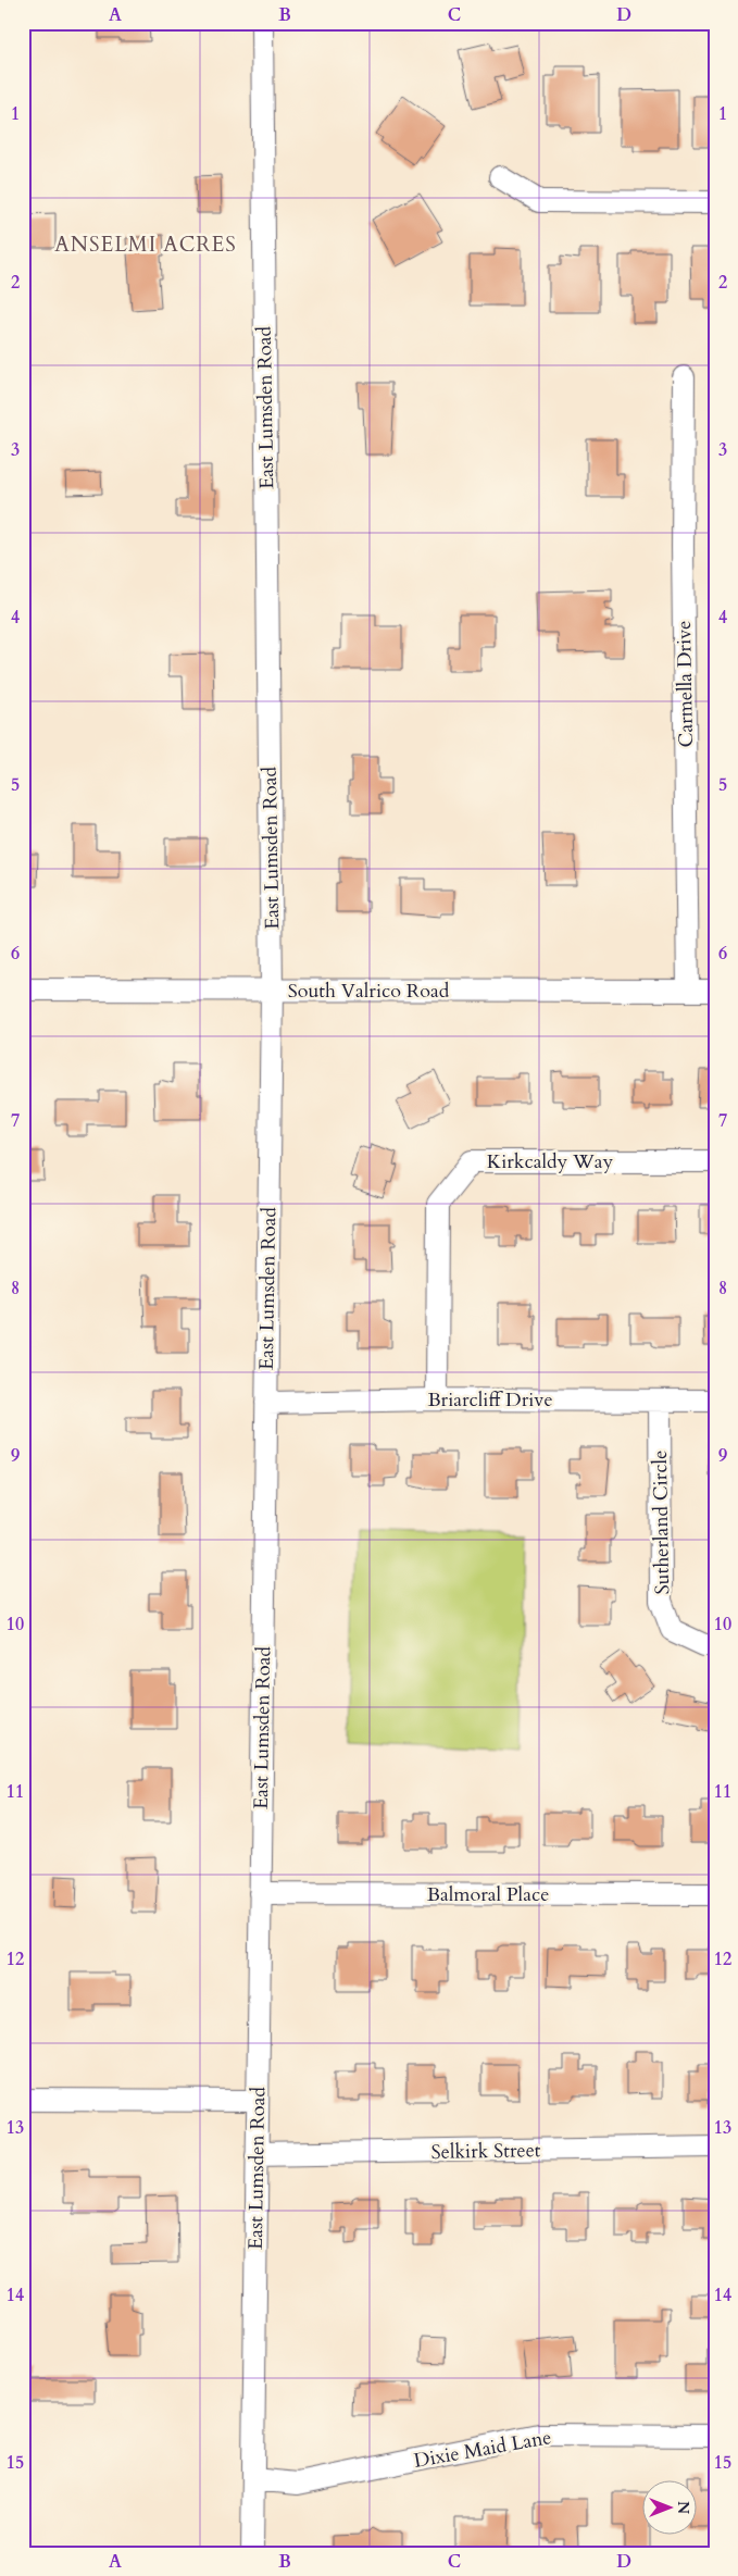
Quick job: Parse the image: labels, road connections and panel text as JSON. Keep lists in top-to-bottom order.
{
  "streets": {
    "street": [
      "East Lumsden Road",
      "Carmella Drive",
      "South Valrico Road",
      "Kirkcaldy Way",
      "Briarcliff Drive",
      "Sutherland Circle",
      "Balmoral Place",
      "Selkirk Street",
      "Dixie Maid Lane"
    ]
  },
  "crossings": [
    ["East Lumsden Road", "South Valrico Road"],
    ["East Lumsden Road", "Briarcliff Drive"],
    ["East Lumsden Road", "Balmoral Place"],
    ["East Lumsden Road", "Selkirk Street"],
    ["East Lumsden Road", "Dixie Maid Lane"],
    ["Carmella Drive", "South Valrico Road"],
    ["Kirkcaldy Way", "Briarcliff Drive"],
    ["Briarcliff Drive", "Sutherland Circle"]
  ],
  "districts": ["ANSELMI ACRES"],
  "north": "right",
  "grid": {
    "columns": [
      "A",
      "B",
      "C",
      "D"
    ],
    "rows": [
      "1",
      "2",
      "3",
      "4",
      "5",
      "6",
      "7",
      "8",
      "9",
      "10",
      "11",
      "12",
      "13",
      "14",
      "15"
    ]
  }
}
